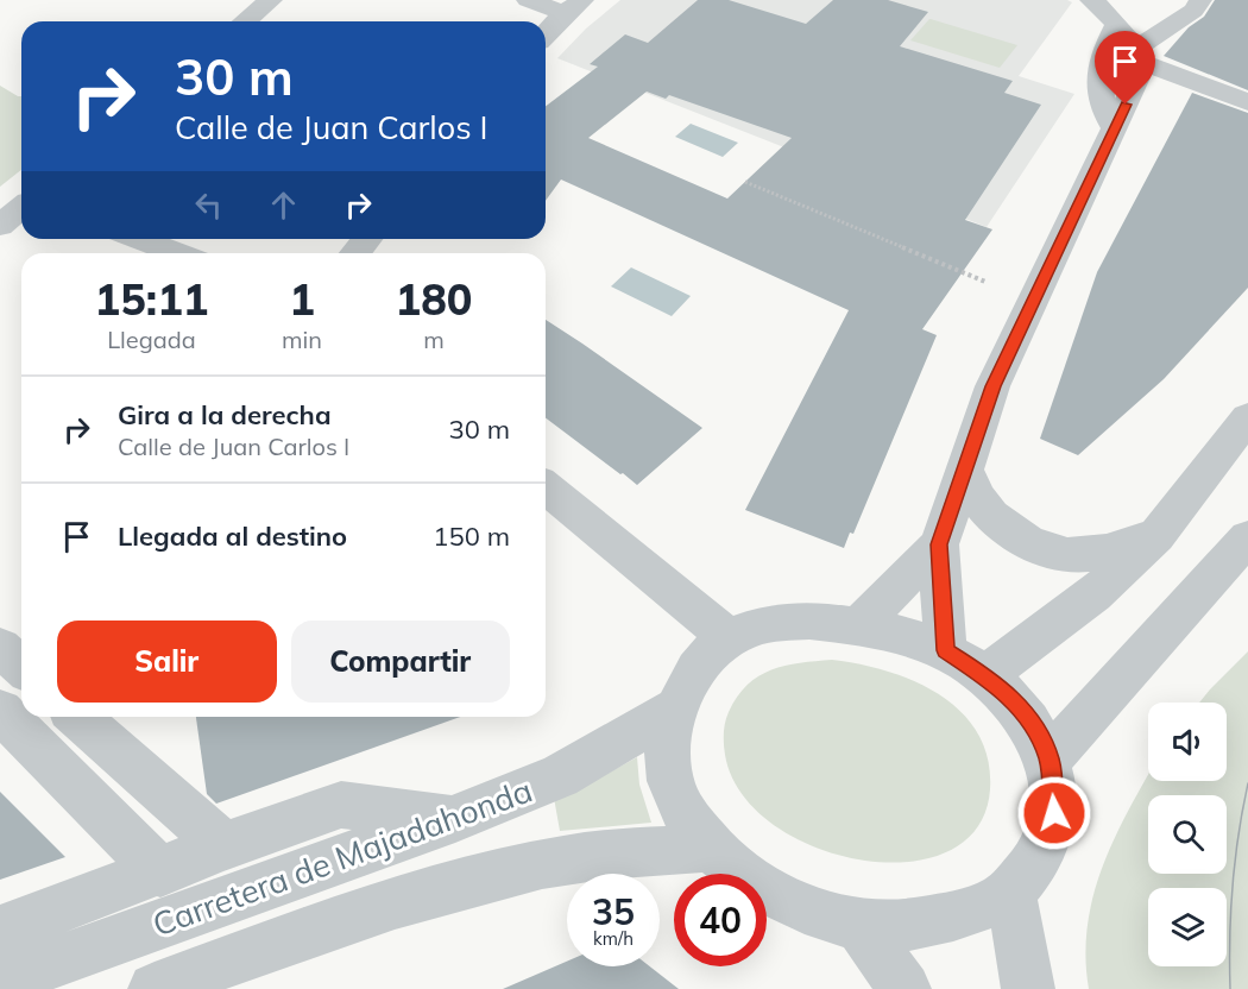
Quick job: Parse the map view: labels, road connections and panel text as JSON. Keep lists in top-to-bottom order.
{
  "streets": {
    "street": ["Carretera de Majadahonda"]
  },
  "page": {
    "turn": ["30 m", "Calle de Juan Carlos I"],
    "eta": [
      "15:11",
      "Llegada",
      "1",
      "min",
      "180",
      "m"
    ],
    "list": [
      {
        "name": "Gira a la derecha",
        "note": "Calle de Juan Carlos I",
        "value": "30 m"
      },
      {
        "name": "Llegada al destino",
        "value": "150 m"
      }
    ],
    "buttons": ["Salir", "Compartir"],
    "speed": "35 km/h",
    "limit": "40"
  }
}
